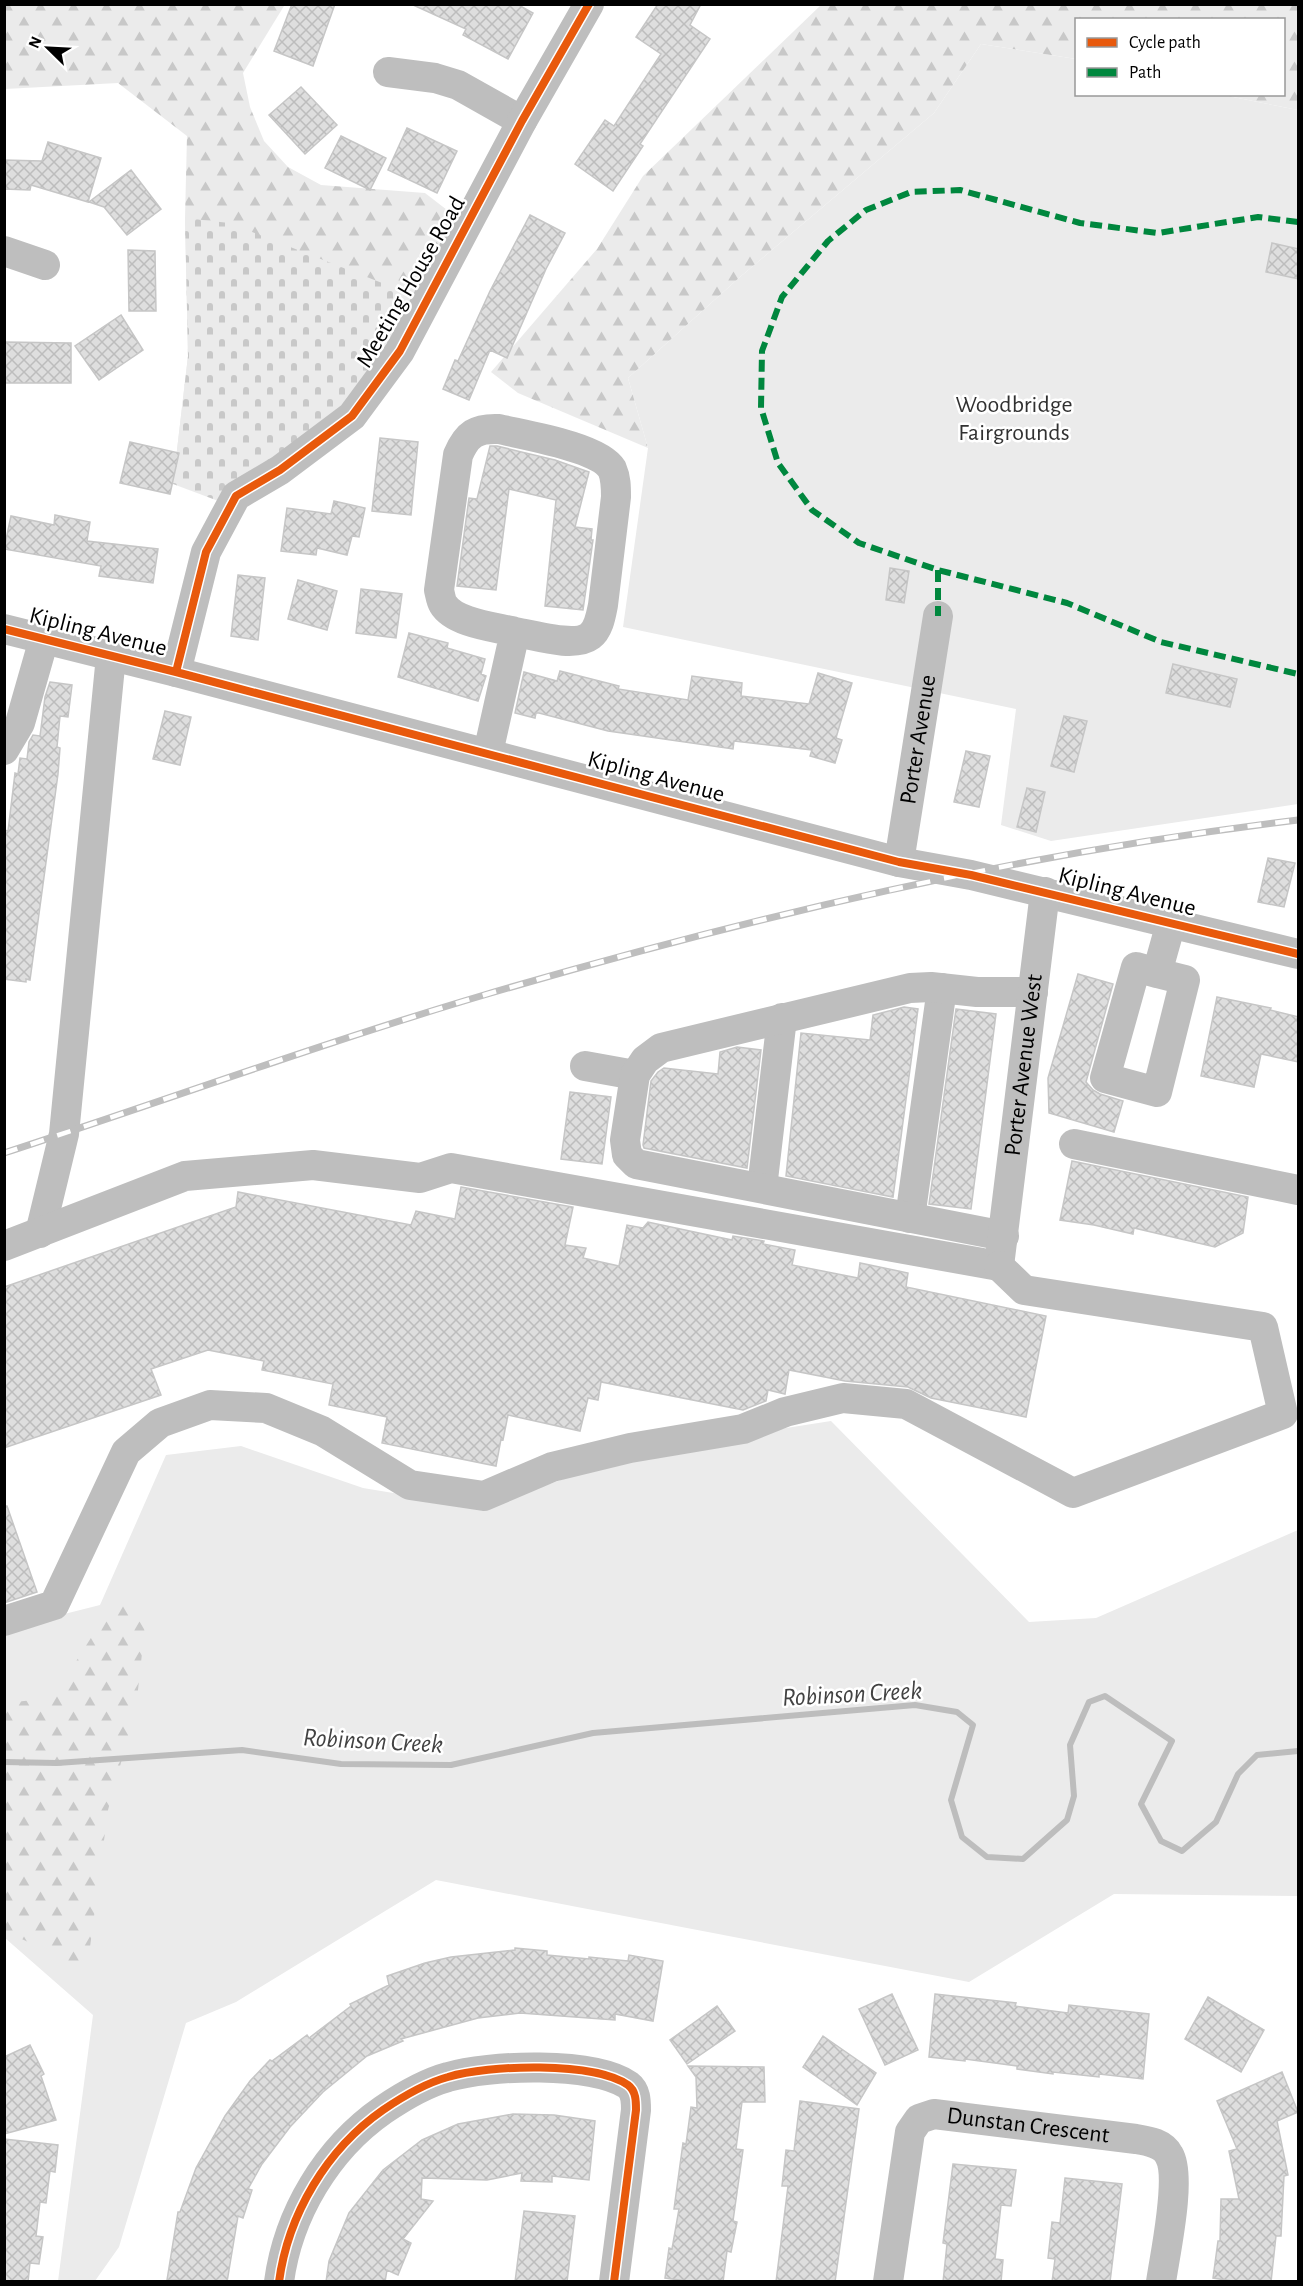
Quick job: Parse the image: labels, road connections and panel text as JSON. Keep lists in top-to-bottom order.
{
  "streets": {
    "street": [
      "Meeting House Road",
      "Kipling Avenue",
      "Porter Avenue",
      "Porter Avenue West",
      "Dunstan Crescent"
    ]
  },
  "crossings": [
    ["Meeting House Road", "Kipling Avenue"],
    ["Kipling Avenue", "Porter Avenue"],
    ["Kipling Avenue", "Porter Avenue West"]
  ],
  "water": ["Robinson Creek"],
  "parks": ["Woodbridge Fairgrounds"],
  "legend": ["Cycle path", "Path"],
  "north": "top left"
}
